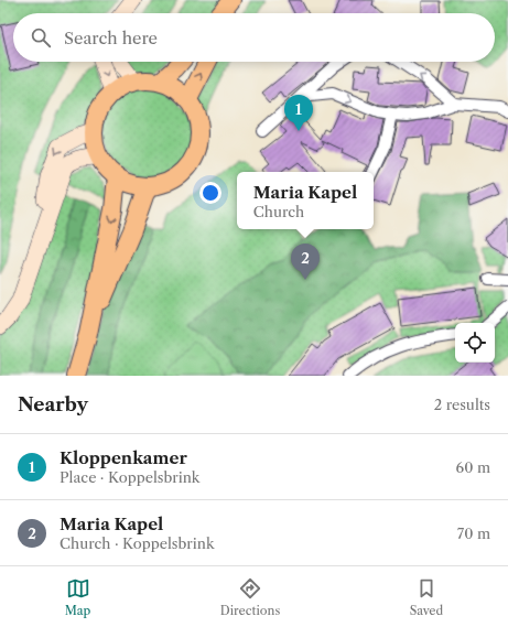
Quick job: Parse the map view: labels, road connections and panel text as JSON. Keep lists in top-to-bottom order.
{
  "page": {
    "search": "Search here",
    "pins": ["1", "2"],
    "popup": ["Maria Kapel", "Church"],
    "heading": ["Nearby", "2 results"],
    "list": [
      {
        "mark": "1",
        "name": "Kloppenkamer",
        "note": "Place · Koppelsbrink",
        "value": "60 m"
      },
      {
        "mark": "2",
        "name": "Maria Kapel",
        "note": "Church · Koppelsbrink",
        "value": "70 m"
      }
    ],
    "nav": ["Map", "Directions", "Saved"]
  }
}
